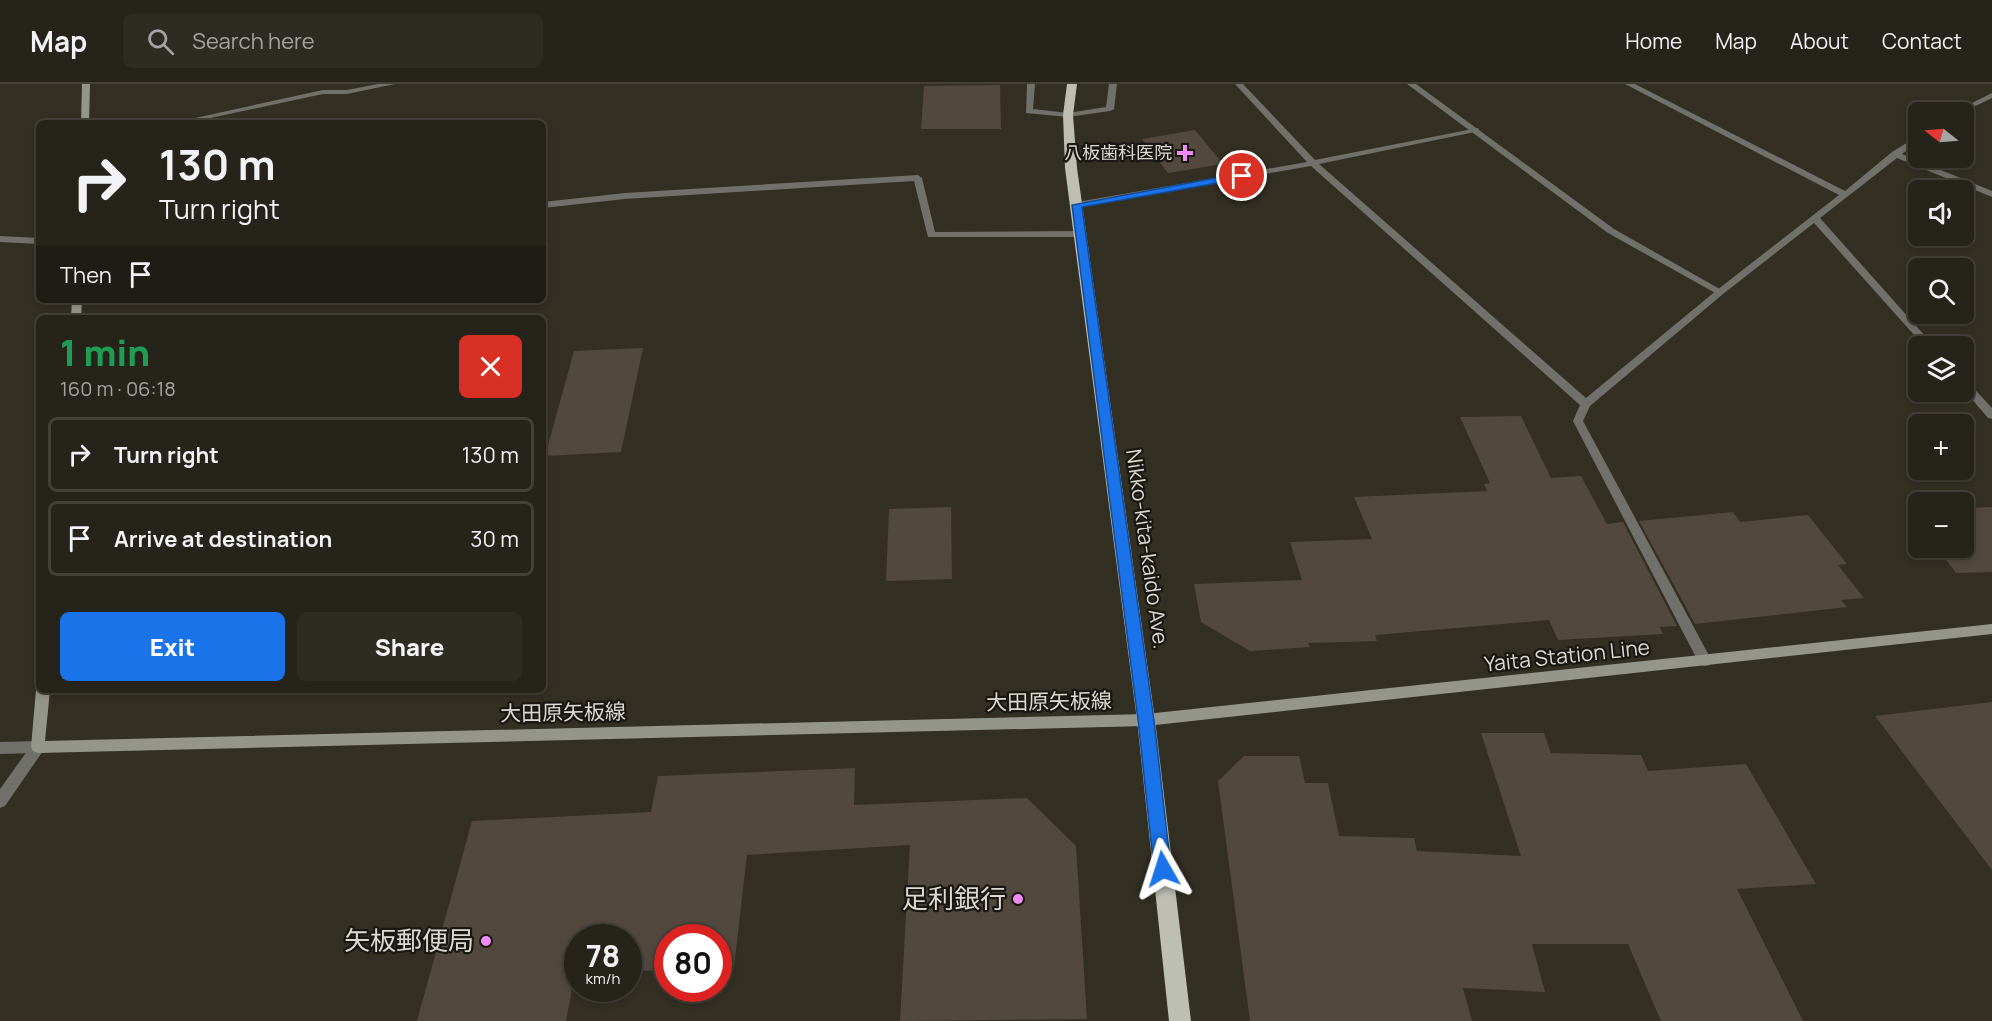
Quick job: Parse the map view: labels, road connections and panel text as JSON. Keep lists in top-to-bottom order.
{
  "streets": {
    "highway": ["Nikko-kita-kaido Ave."],
    "main road": ["Yaita Station Line", "大田原矢板線"]
  },
  "crossings": [
    ["Nikko-kita-kaido Ave.", "Yaita Station Line"],
    ["Nikko-kita-kaido Ave.", "大田原矢板線"],
    ["Yaita Station Line", "大田原矢板線"]
  ],
  "places": {
    "health": ["八板歯科医院"],
    "other": ["足利銀行", "矢板郵便局"]
  },
  "north": "left",
  "page": {
    "header": "Map",
    "search": "Search here",
    "nav": [
      "Home",
      "Map",
      "About",
      "Contact"
    ],
    "map_buttons": ["+", "−"],
    "turn": ["130 m", "Turn right"],
    "then": "Then",
    "heading": ["1 min", "160 m · 06:18"],
    "list": [
      {
        "name": "Turn right",
        "value": "130 m"
      },
      {
        "name": "Arrive at destination",
        "value": "30 m"
      }
    ],
    "buttons": ["Exit", "Share"],
    "speed": "78 km/h",
    "limit": "80"
  }
}
